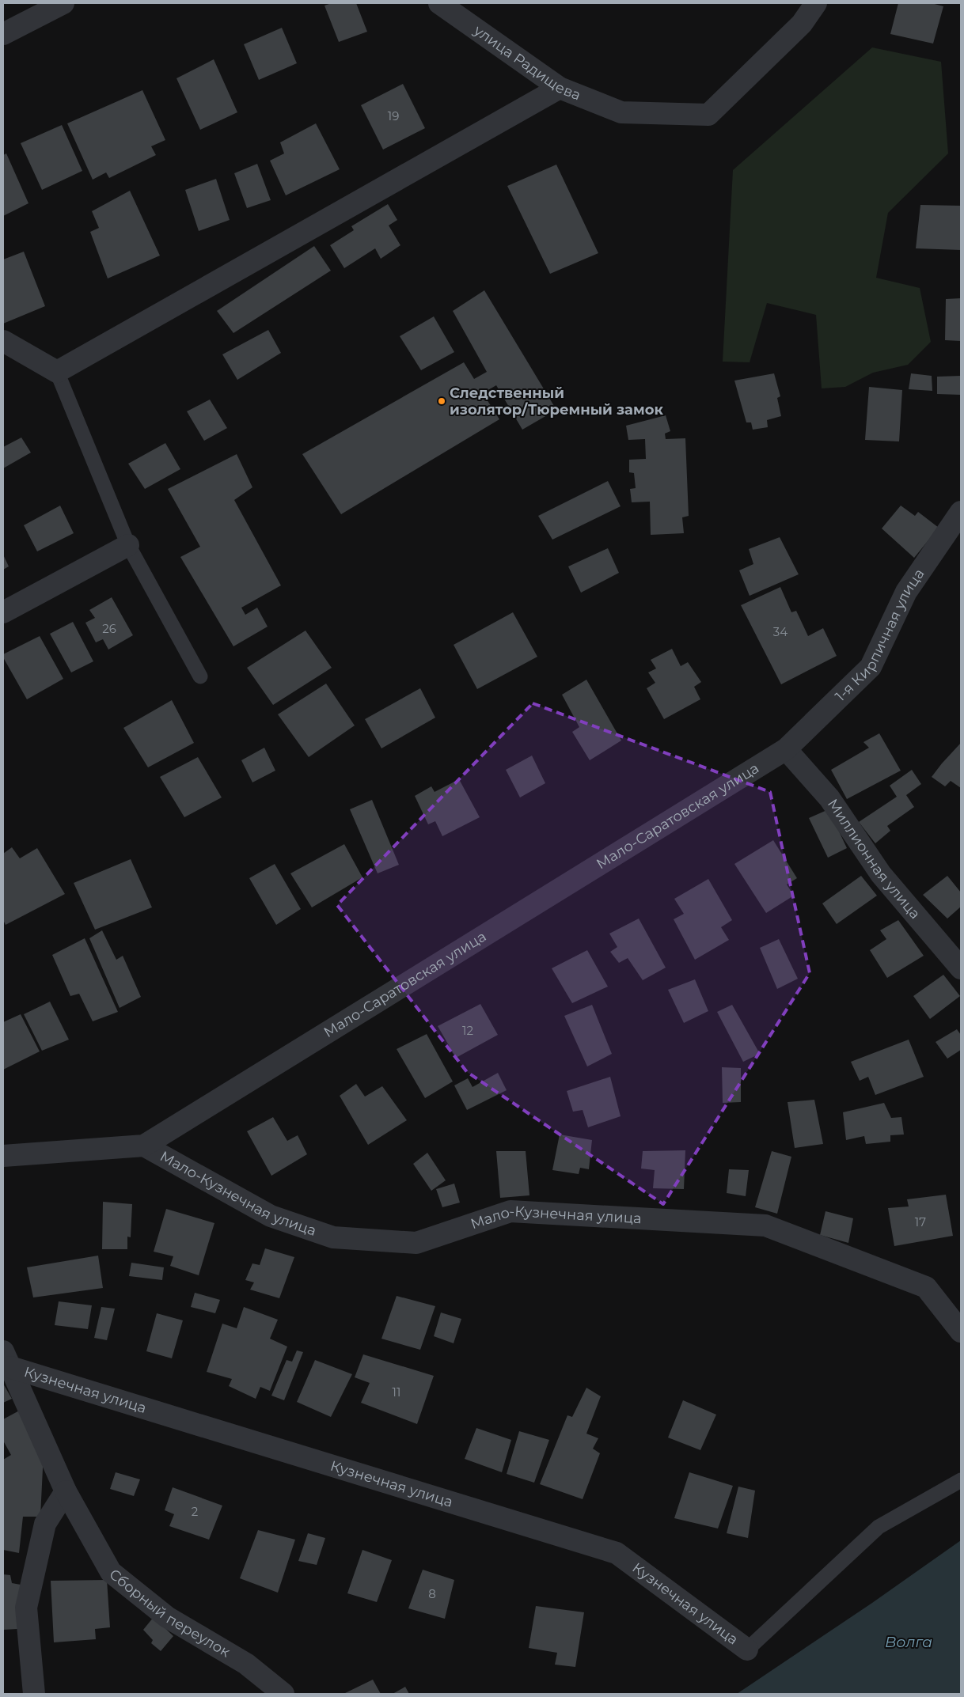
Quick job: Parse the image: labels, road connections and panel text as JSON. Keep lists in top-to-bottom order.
{
  "streets": {
    "street": [
      "улица Радищева",
      "1-я Кирпичная улица",
      "Мало-Саратовская улица",
      "Миллионная улица",
      "Мало-Кузнечная улица",
      "Кузнечная улица",
      "Сборный переулок"
    ]
  },
  "crossings": [
    ["1-я Кирпичная улица", "Мало-Саратовская улица"],
    ["1-я Кирпичная улица", "Миллионная улица"],
    ["Мало-Саратовская улица", "Миллионная улица"],
    ["Мало-Саратовская улица", "Мало-Кузнечная улица"],
    ["Кузнечная улица", "Сборный переулок"]
  ],
  "water": ["Волга"],
  "places": ["Следственный изолятор/Тюремный замок"],
  "house_numbers": [
    "19",
    "26",
    "34",
    "12",
    "17",
    "11",
    "2",
    "8"
  ]
}
